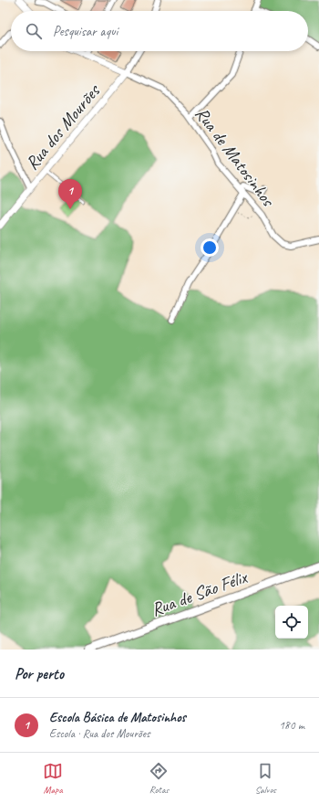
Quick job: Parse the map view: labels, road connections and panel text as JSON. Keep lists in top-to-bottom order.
{
  "streets": {
    "main road": ["Rua de São Félix"],
    "street": ["Rua dos Mourões", "Rua de Matosinhos"]
  },
  "crossings": [
    ["Rua dos Mourões", "Rua de Matosinhos"]
  ],
  "page": {
    "search": "Pesquisar aqui",
    "pins": "1",
    "heading": "Por perto",
    "list": [
      {
        "mark": "1",
        "name": "Escola Básica de Matosinhos",
        "note": "Escola · Rua dos Mourões",
        "value": "180 m"
      }
    ],
    "nav": ["Mapa", "Rotas", "Salvos"]
  }
}
